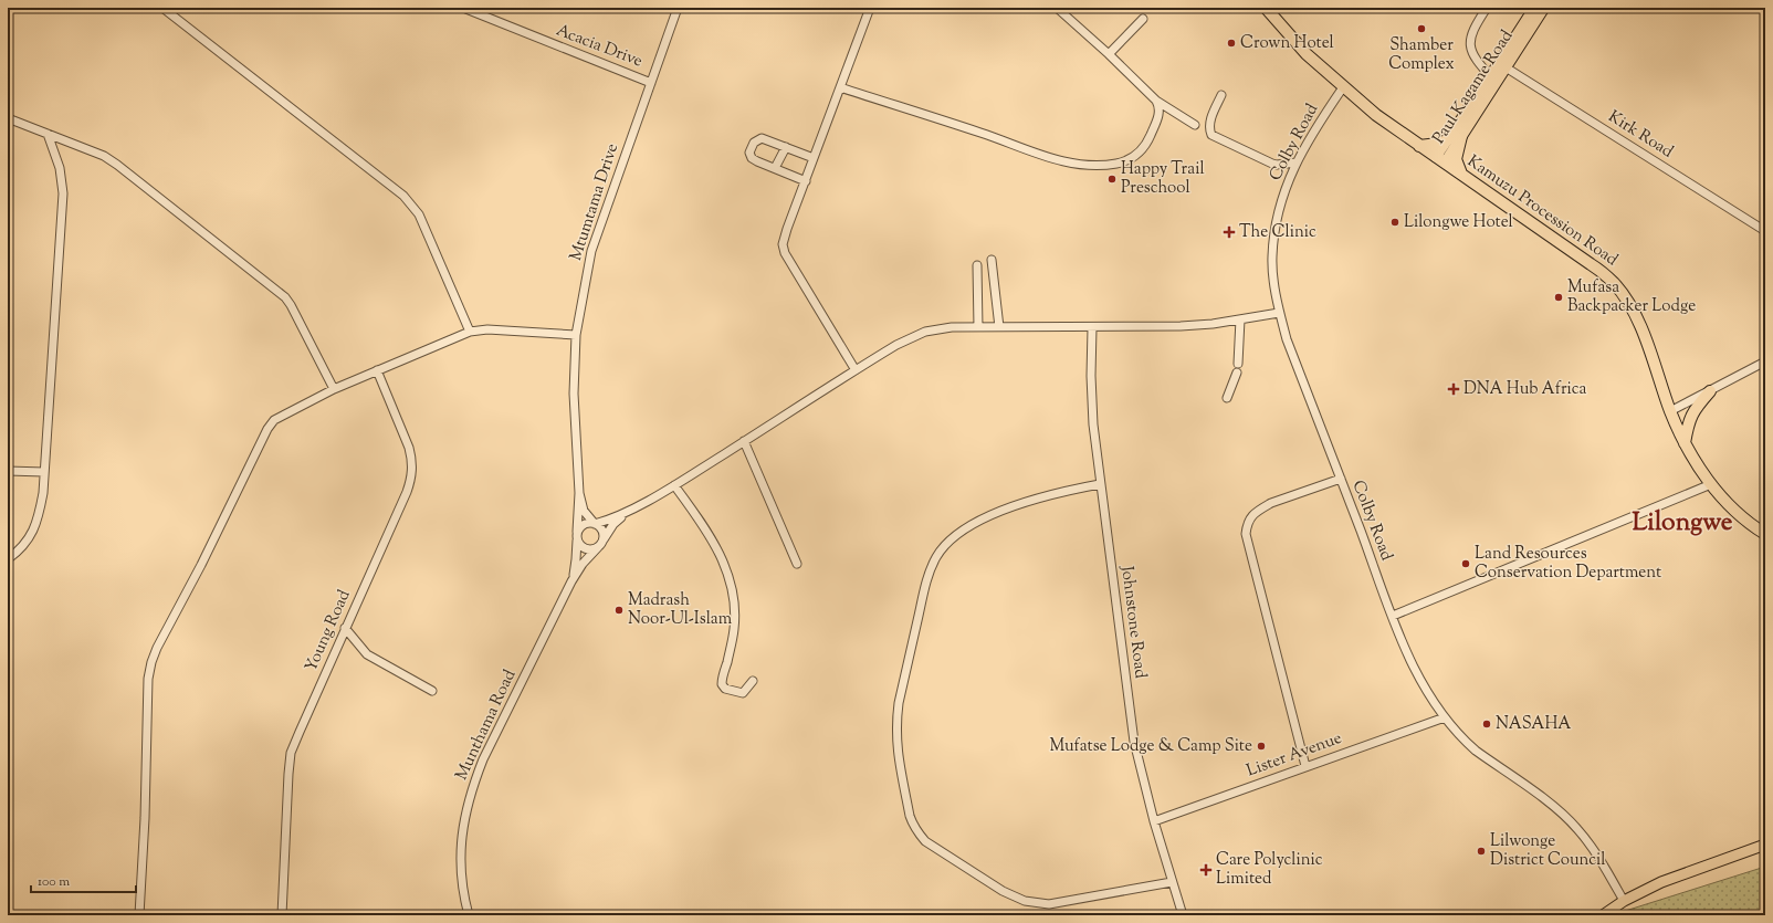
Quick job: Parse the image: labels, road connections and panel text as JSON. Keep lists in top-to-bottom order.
{
  "streets": {
    "highway": ["Kamuzu Procession Road"],
    "main road": ["Paul Kagame Road"],
    "street": [
      "Acacia Drive",
      "Kirk Road",
      "Colby Road",
      "Mtumtama Drive",
      "Johnstone Road",
      "Young Road",
      "Munthama Road",
      "Lister Avenue"
    ]
  },
  "crossings": [
    ["Acacia Drive", "Mtumtama Drive"],
    ["Paul Kagame Road", "Kirk Road"],
    ["Paul Kagame Road", "Kamuzu Procession Road"],
    ["Colby Road", "Kamuzu Procession Road"],
    ["Colby Road", "Lister Avenue"],
    ["Johnstone Road", "Lister Avenue"]
  ],
  "districts": ["Lilongwe"],
  "places": {
    "other": [
      "Shamber Complex",
      "Crown Hotel",
      "Happy Trail Preschool",
      "Lilongwe Hotel",
      "Mufasa Backpacker Lodge",
      "Land Resources Conservation Department",
      "Madrash Noor-Ul-Islam",
      "NASAHA",
      "Mufatse Lodge & Camp Site",
      "Lilwonge District Council"
    ],
    "health": ["The Clinic", "DNA Hub Africa", "Care Polyclinic Limited"]
  },
  "scale_bar": "100 m"
}
